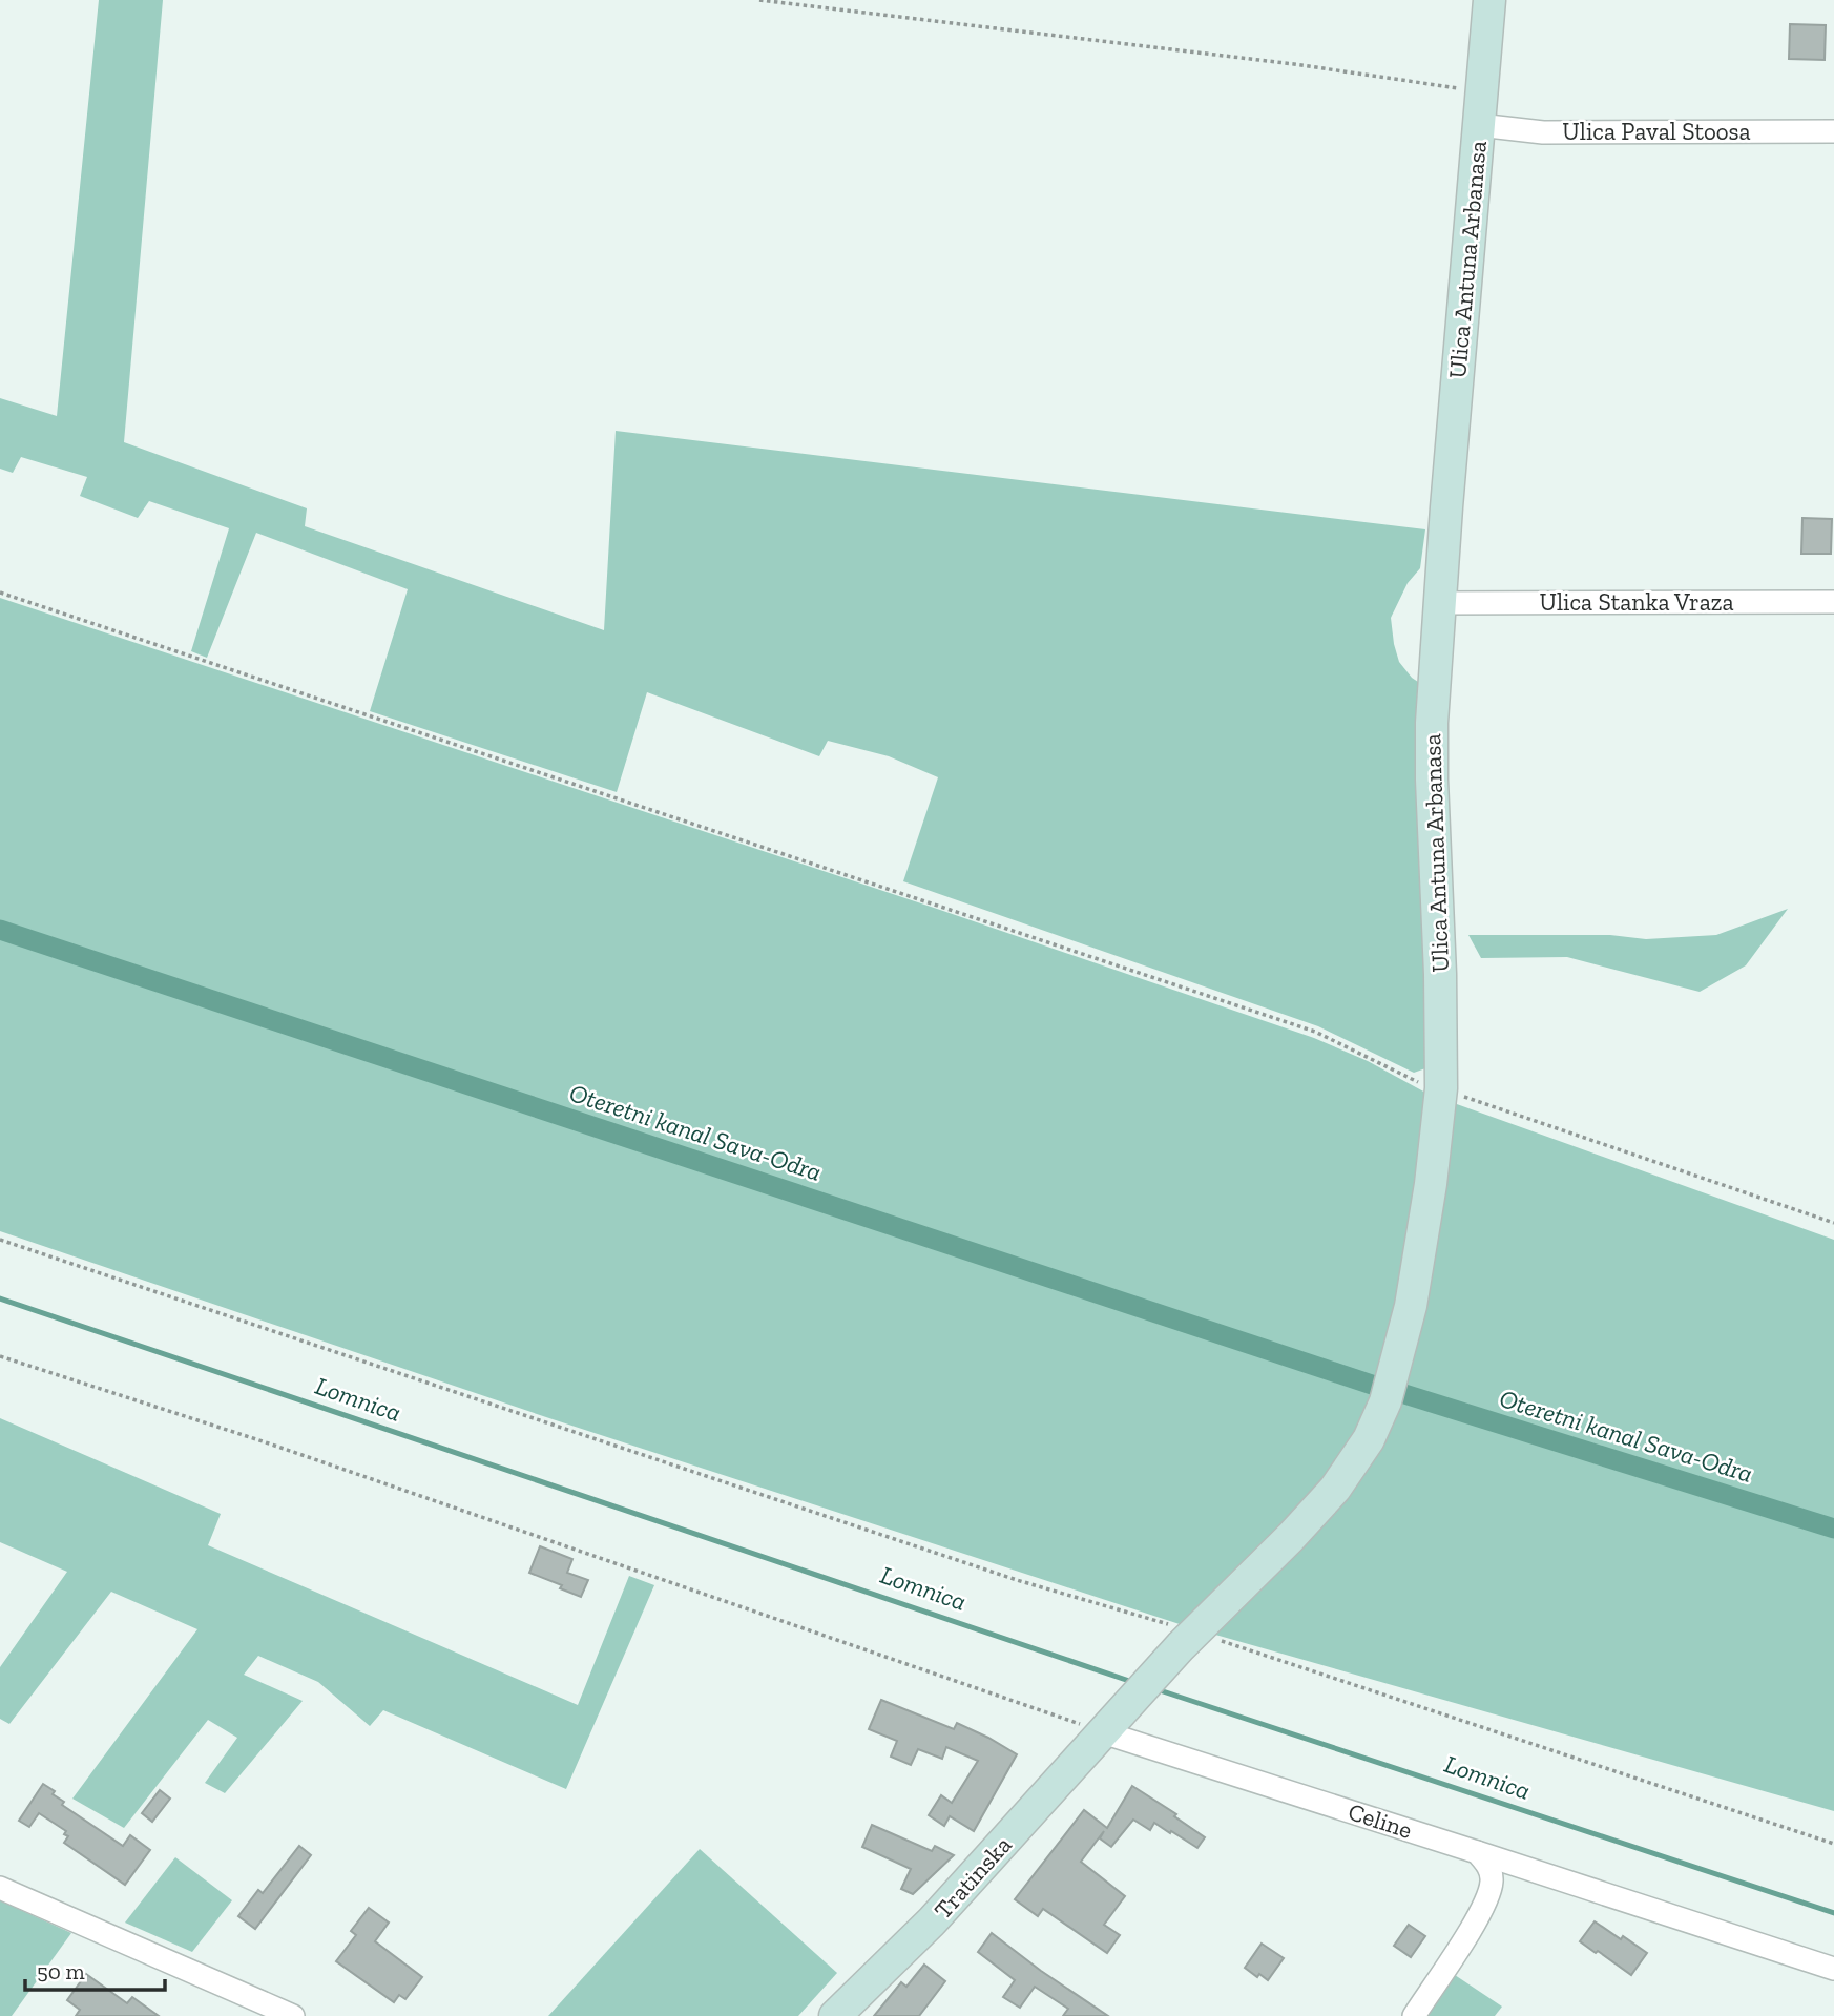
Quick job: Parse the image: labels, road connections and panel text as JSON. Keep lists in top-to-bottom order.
{
  "streets": {
    "main road": ["Ulica Antuna Arbanasa", "Tratinska"],
    "street": ["Ulica Paval Stoosa", "Ulica Stanka Vraza", "Celine"]
  },
  "crossings": [
    ["Ulica Paval Stoosa", "Ulica Antuna Arbanasa"],
    ["Ulica Antuna Arbanasa", "Ulica Stanka Vraza"],
    ["Ulica Antuna Arbanasa", "Tratinska"],
    ["Celine", "Tratinska"]
  ],
  "water": ["Oteretni kanal Sava-Odra", "Lomnica"],
  "scale_bar": "50 m"
}
